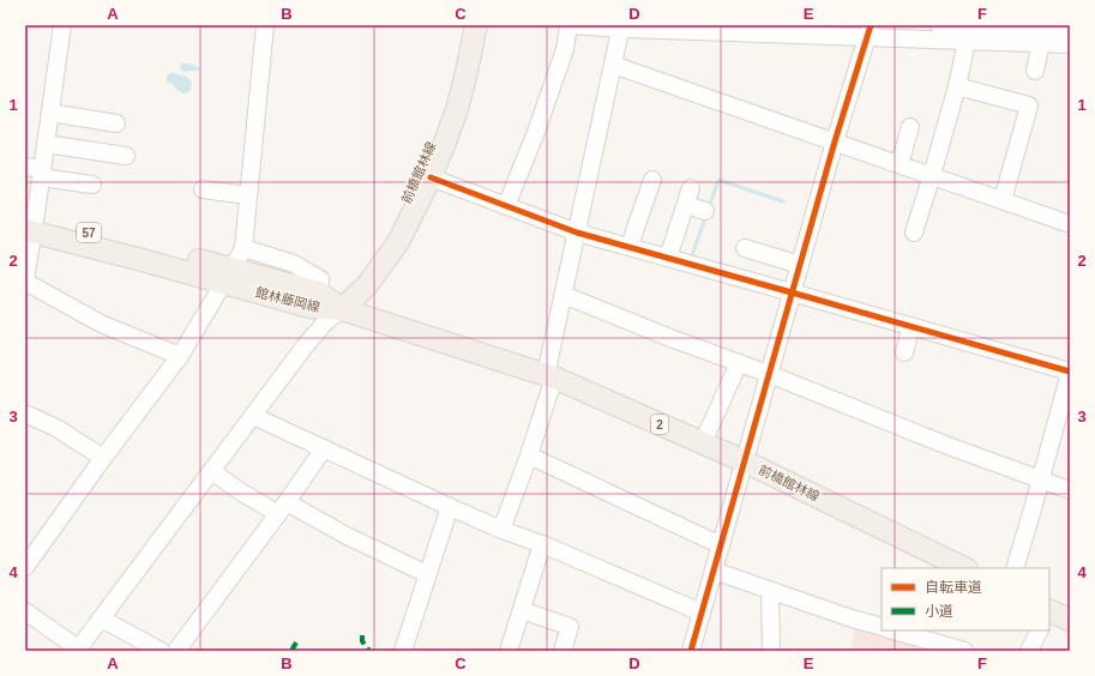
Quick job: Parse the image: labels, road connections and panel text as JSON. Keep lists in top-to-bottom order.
{
  "streets": {
    "main road": [
      "前橋館林線",
      "57",
      "館林藤岡線",
      "2"
    ]
  },
  "crossings": [
    ["前橋館林線", "館林藤岡線"]
  ],
  "legend": ["自転車道", "小道"],
  "grid": {
    "columns": [
      "A",
      "B",
      "C",
      "D",
      "E",
      "F"
    ],
    "rows": [
      "1",
      "2",
      "3",
      "4"
    ]
  }
}
